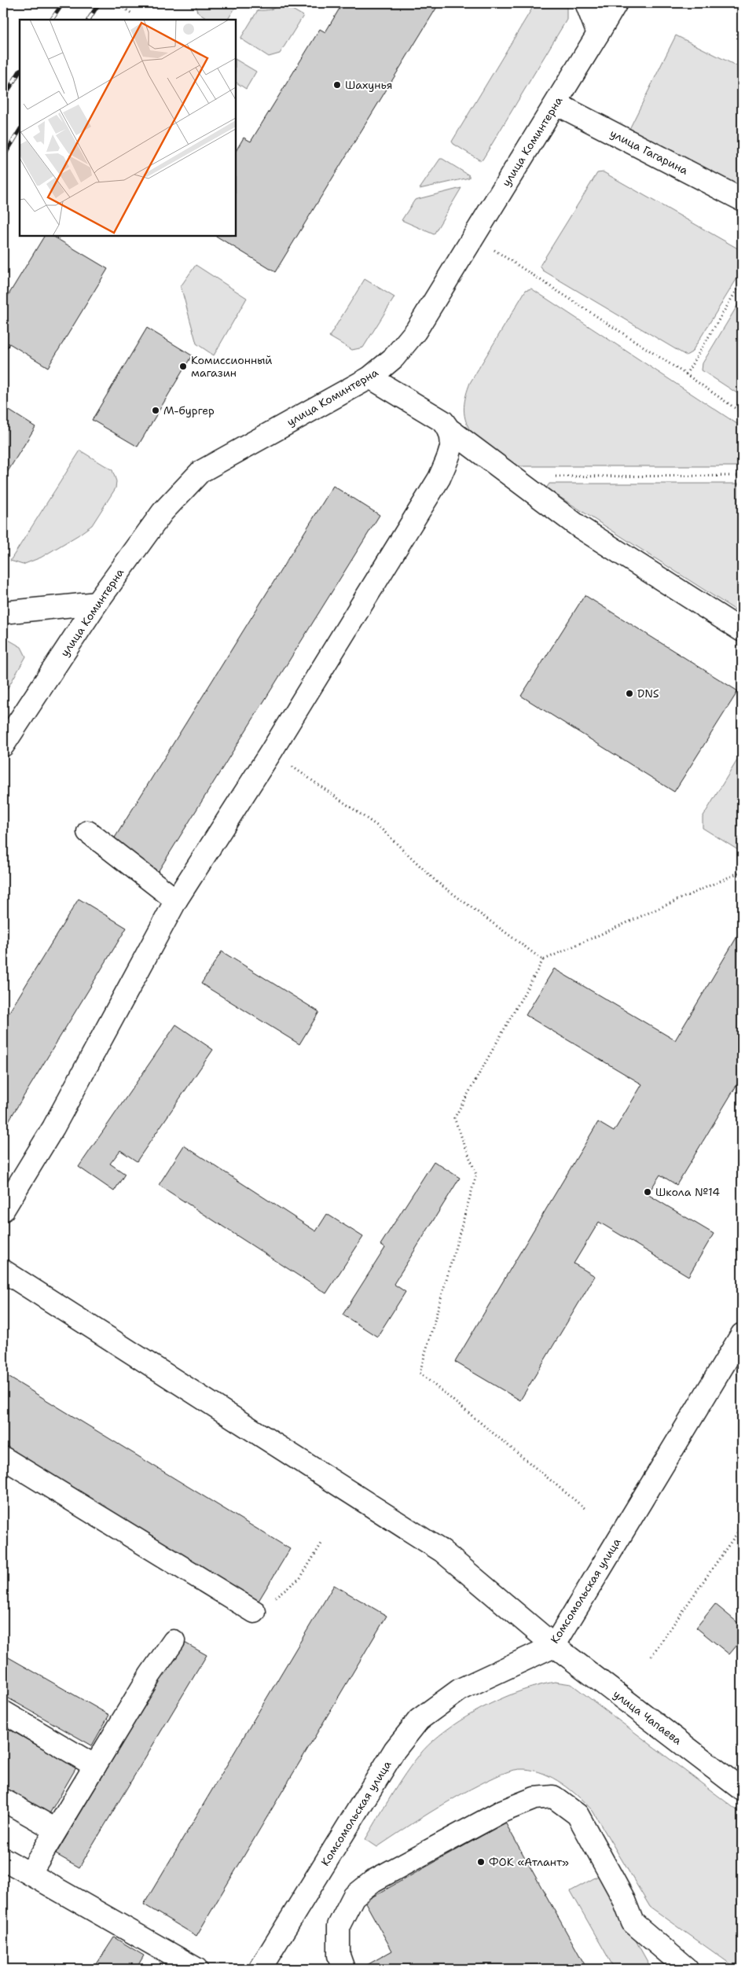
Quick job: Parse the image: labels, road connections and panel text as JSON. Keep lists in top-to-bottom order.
{
  "streets": {
    "street": [
      "улица Коминтерна",
      "улица Гагарина",
      "Комсомольская улица",
      "улица Чапаева"
    ]
  },
  "crossings": [
    ["улица Коминтерна", "улица Гагарина"],
    ["Комсомольская улица", "улица Чапаева"]
  ],
  "places": [
    "Шахунья",
    "Комиссионный магазин",
    "М-бургер",
    "DNS",
    "Школа №14",
    "ФОК «Атлант»"
  ]
}
